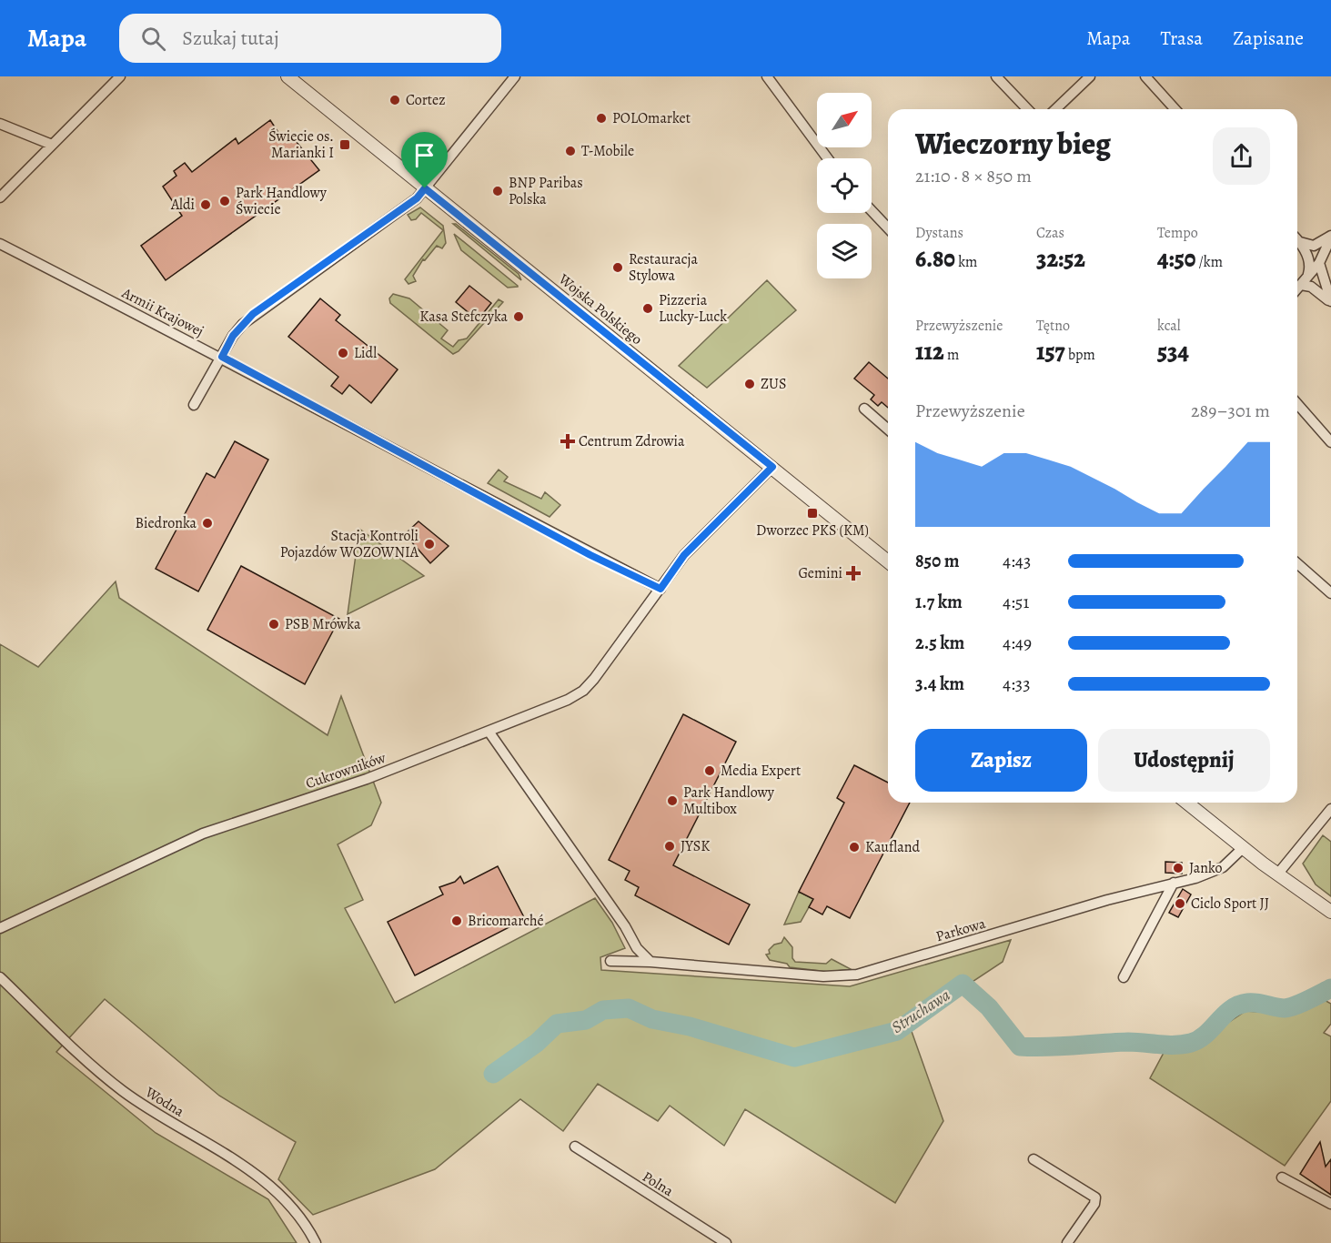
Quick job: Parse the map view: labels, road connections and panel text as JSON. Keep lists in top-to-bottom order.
{
  "streets": {
    "street": [
      "Wojska Polskiego",
      "Armii Krajowej",
      "Cukrowników",
      "Parkowa",
      "Wodna",
      "Polna"
    ]
  },
  "crossings": [
    ["Wojska Polskiego", "Cukrowników"],
    ["Armii Krajowej", "Cukrowników"]
  ],
  "water": ["Struchawa"],
  "places": {
    "other": [
      "Cortez",
      "POLOmarket",
      "T-Mobile",
      "BNP Paribas Polska",
      "Park Handlowy Świecie",
      "Aldi",
      "Restauracja Stylowa",
      "Pizzeria Lucky-Luck",
      "Kasa Stefczyka",
      "Lidl",
      "ZUS",
      "Biedronka",
      "Stacja Kontroli Pojazdów WOZOWNIA",
      "PSB Mrówka",
      "Media Expert",
      "Park Handlowy Multibox",
      "JYSK",
      "Kaufland",
      "Janko",
      "Ciclo Sport JJ",
      "Bricomarché"
    ],
    "transit": ["Świecie os. Marianki I", "Dworzec PKS (KM)"],
    "health": ["Centrum Zdrowia", "Gemini"]
  },
  "north": "top right",
  "page": {
    "header": "Mapa",
    "search": "Szukaj tutaj",
    "nav": ["Mapa", "Trasa", "Zapisane"],
    "heading": ["Wieczorny bieg", "21:10 · 8 × 850 m"],
    "stats": [
      ["Dystans", "6.80 km"],
      ["Czas", "32:52"],
      ["Tempo", "4:50 /km"],
      ["Przewyższenie", "112 m"],
      ["Tętno", "157 bpm"],
      ["kcal", "534"]
    ],
    "chart": ["Przewyższenie", "289–301 m"],
    "list": [
      {
        "name": "850 m",
        "note": "4:43"
      },
      {
        "name": "1.7 km",
        "note": "4:51"
      },
      {
        "name": "2.5 km",
        "note": "4:49"
      },
      {
        "name": "3.4 km",
        "note": "4:33"
      }
    ],
    "buttons": ["Zapisz", "Udostępnij"]
  }
}
